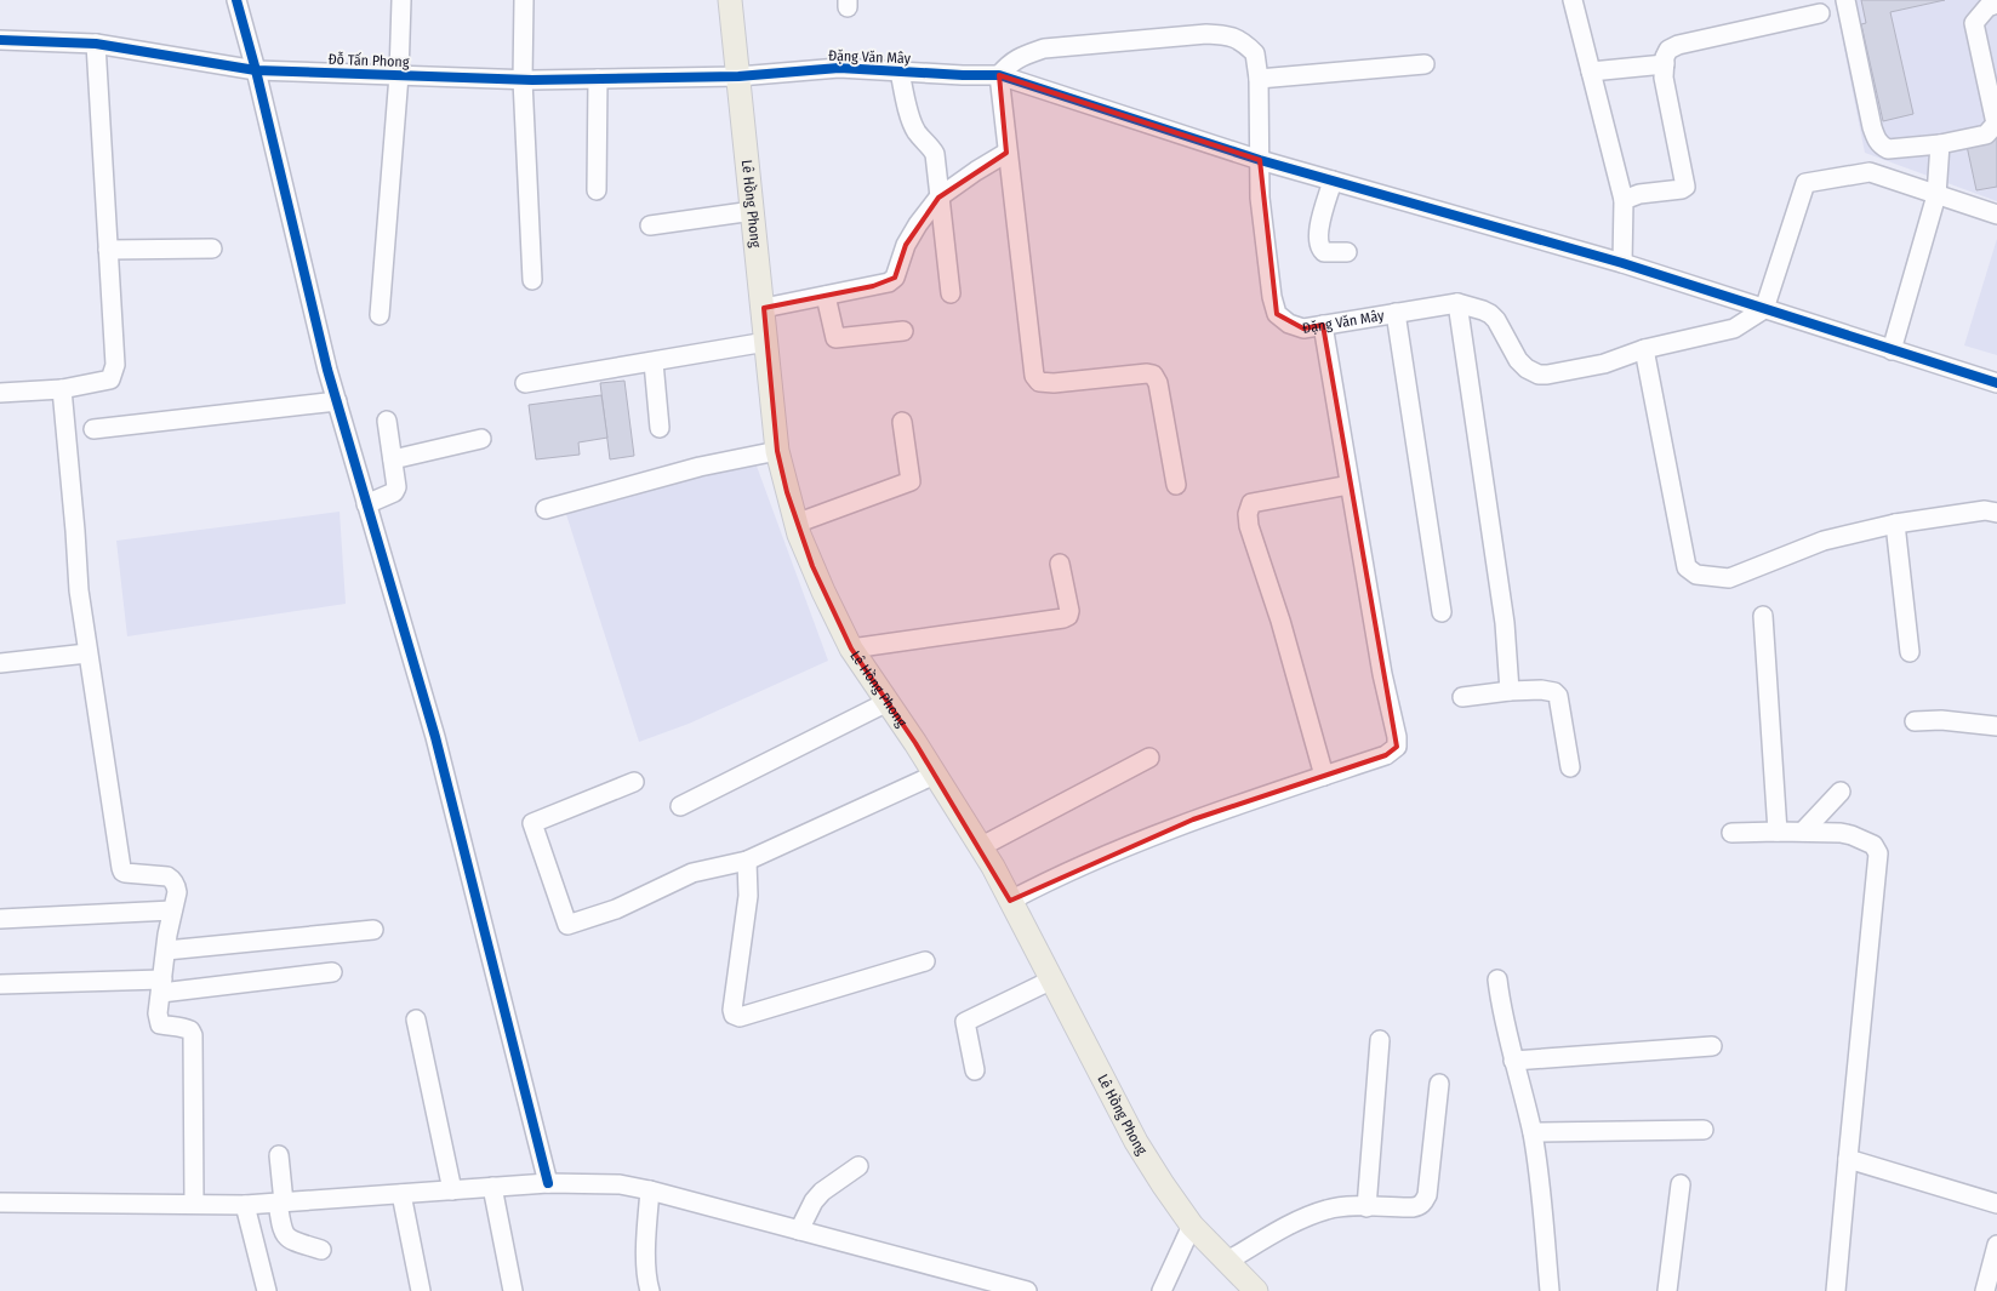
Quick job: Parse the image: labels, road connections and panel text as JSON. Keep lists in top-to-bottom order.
{
  "streets": {
    "main road": ["Lê Hồng Phong"],
    "street": ["Đặng Văn Mây", "Đỗ Tấn Phong"]
  },
  "crossings": [
    ["Đặng Văn Mây", "Đỗ Tấn Phong"],
    ["Đặng Văn Mây", "Lê Hồng Phong"],
    ["Đỗ Tấn Phong", "Lê Hồng Phong"]
  ]
}
